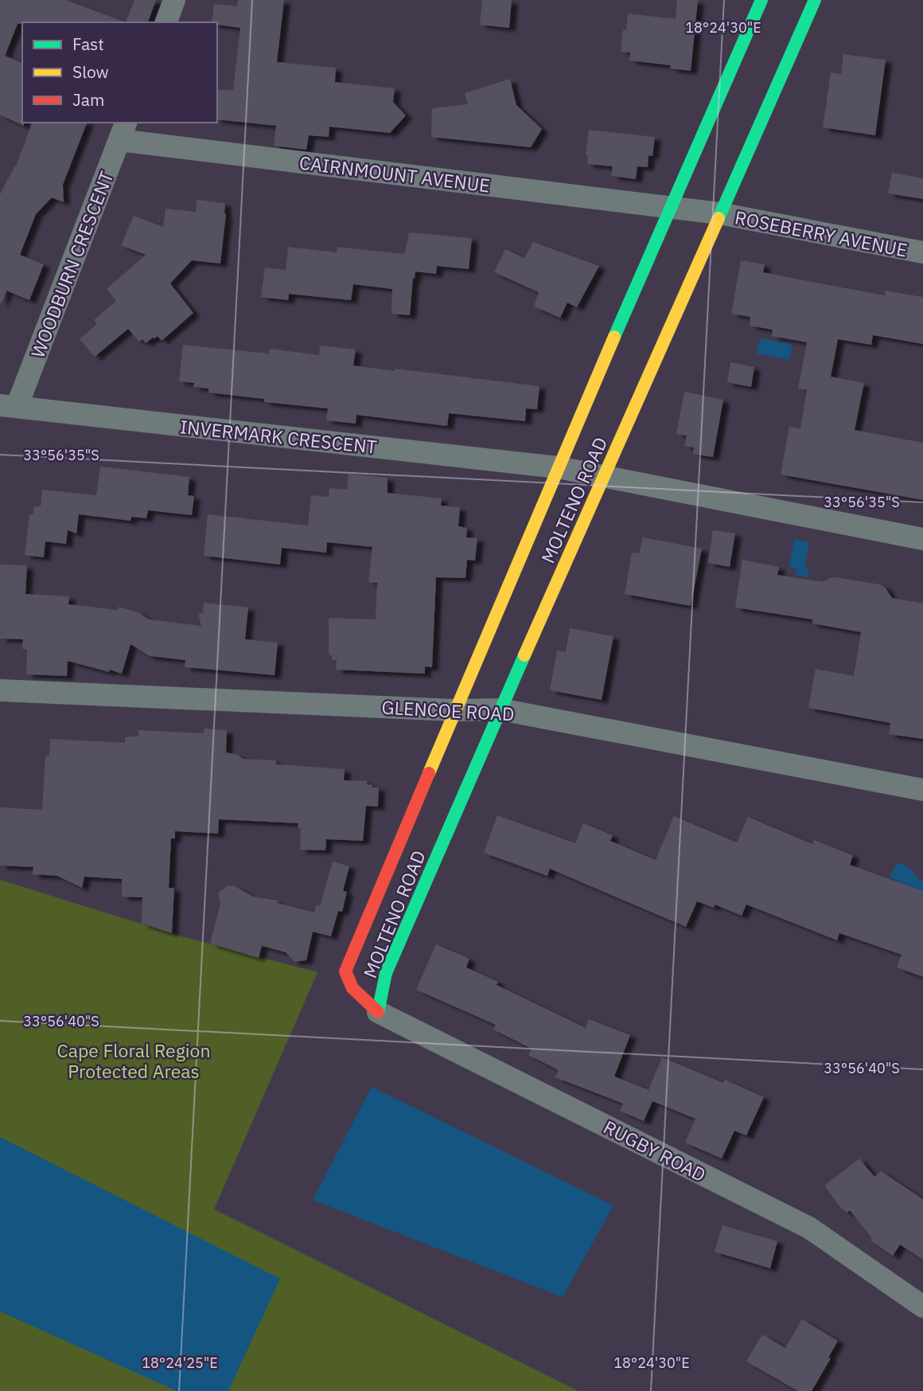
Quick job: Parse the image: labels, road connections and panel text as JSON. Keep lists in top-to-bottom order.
{
  "streets": {
    "street": [
      "CAIRNMOUNT AVENUE",
      "ROSEBERRY AVENUE",
      "WOODBURN CRESCENT",
      "INVERMARK CRESCENT",
      "MOLTENO ROAD",
      "GLENCOE ROAD",
      "RUGBY ROAD"
    ]
  },
  "crossings": [
    ["CAIRNMOUNT AVENUE", "ROSEBERRY AVENUE"],
    ["CAIRNMOUNT AVENUE", "WOODBURN CRESCENT"],
    ["CAIRNMOUNT AVENUE", "MOLTENO ROAD"],
    ["ROSEBERRY AVENUE", "MOLTENO ROAD"],
    ["WOODBURN CRESCENT", "INVERMARK CRESCENT"],
    ["INVERMARK CRESCENT", "MOLTENO ROAD"],
    ["MOLTENO ROAD", "GLENCOE ROAD"],
    ["MOLTENO ROAD", "RUGBY ROAD"]
  ],
  "parks": ["Cape Floral Region Protected Areas"],
  "legend": ["Fast", "Slow", "Jam"],
  "coordinates": [
    "18°24'30\"E",
    "33°56'35\"S",
    "33°56'40\"S",
    "18°24'25\"E"
  ]
}
